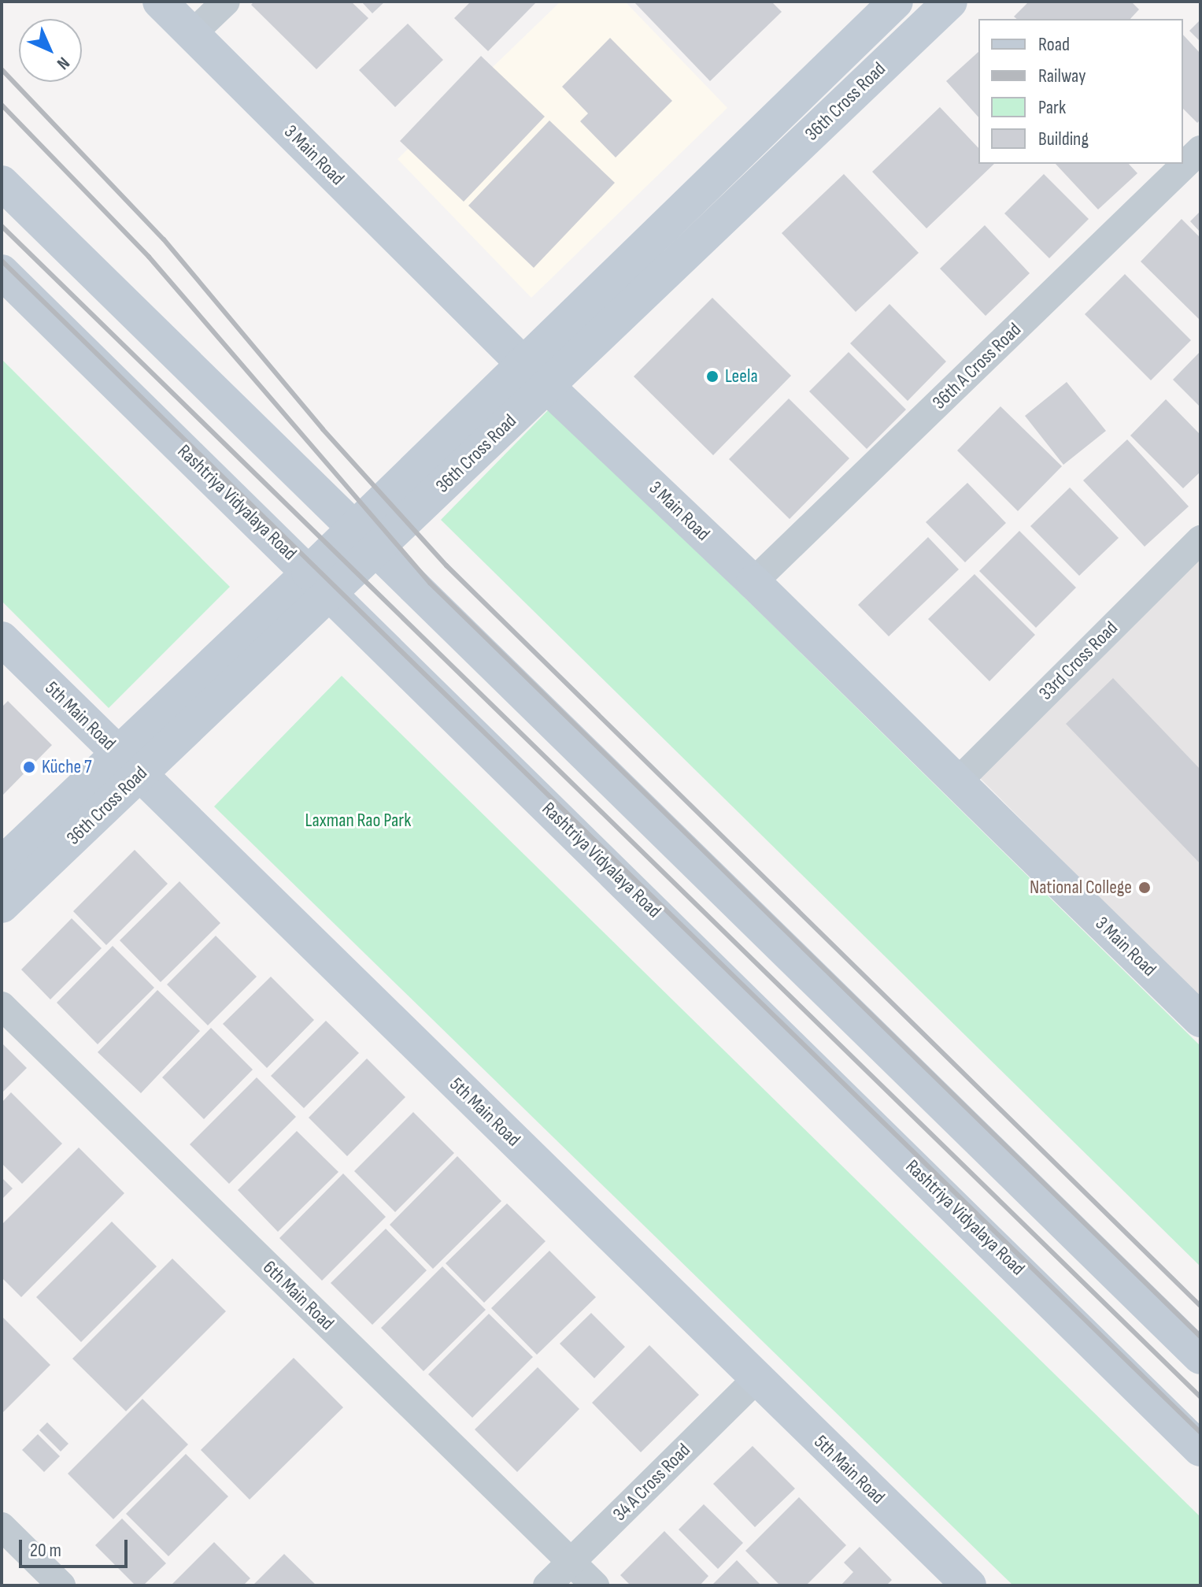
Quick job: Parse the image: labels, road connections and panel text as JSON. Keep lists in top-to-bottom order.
{
  "streets": {
    "main road": [
      "36th Cross Road",
      "3 Main Road",
      "Rashtriya Vidyalaya Road",
      "5th Main Road"
    ],
    "street": [
      "36th A Cross Road",
      "33rd Cross Road",
      "6th Main Road",
      "34 A Cross Road"
    ]
  },
  "crossings": [
    ["36th Cross Road", "3 Main Road"],
    ["36th Cross Road", "Rashtriya Vidyalaya Road"],
    ["36th Cross Road", "5th Main Road"],
    ["3 Main Road", "36th A Cross Road"],
    ["3 Main Road", "33rd Cross Road"],
    ["5th Main Road", "34 A Cross Road"],
    ["6th Main Road", "34 A Cross Road"]
  ],
  "parks": ["Laxman Rao Park"],
  "places": ["Leela", "Küche 7", "National College"],
  "legend": [
    "Road",
    "Railway",
    "Park",
    "Building"
  ],
  "scale_bar": "20 m",
  "north": "bottom right"
}
